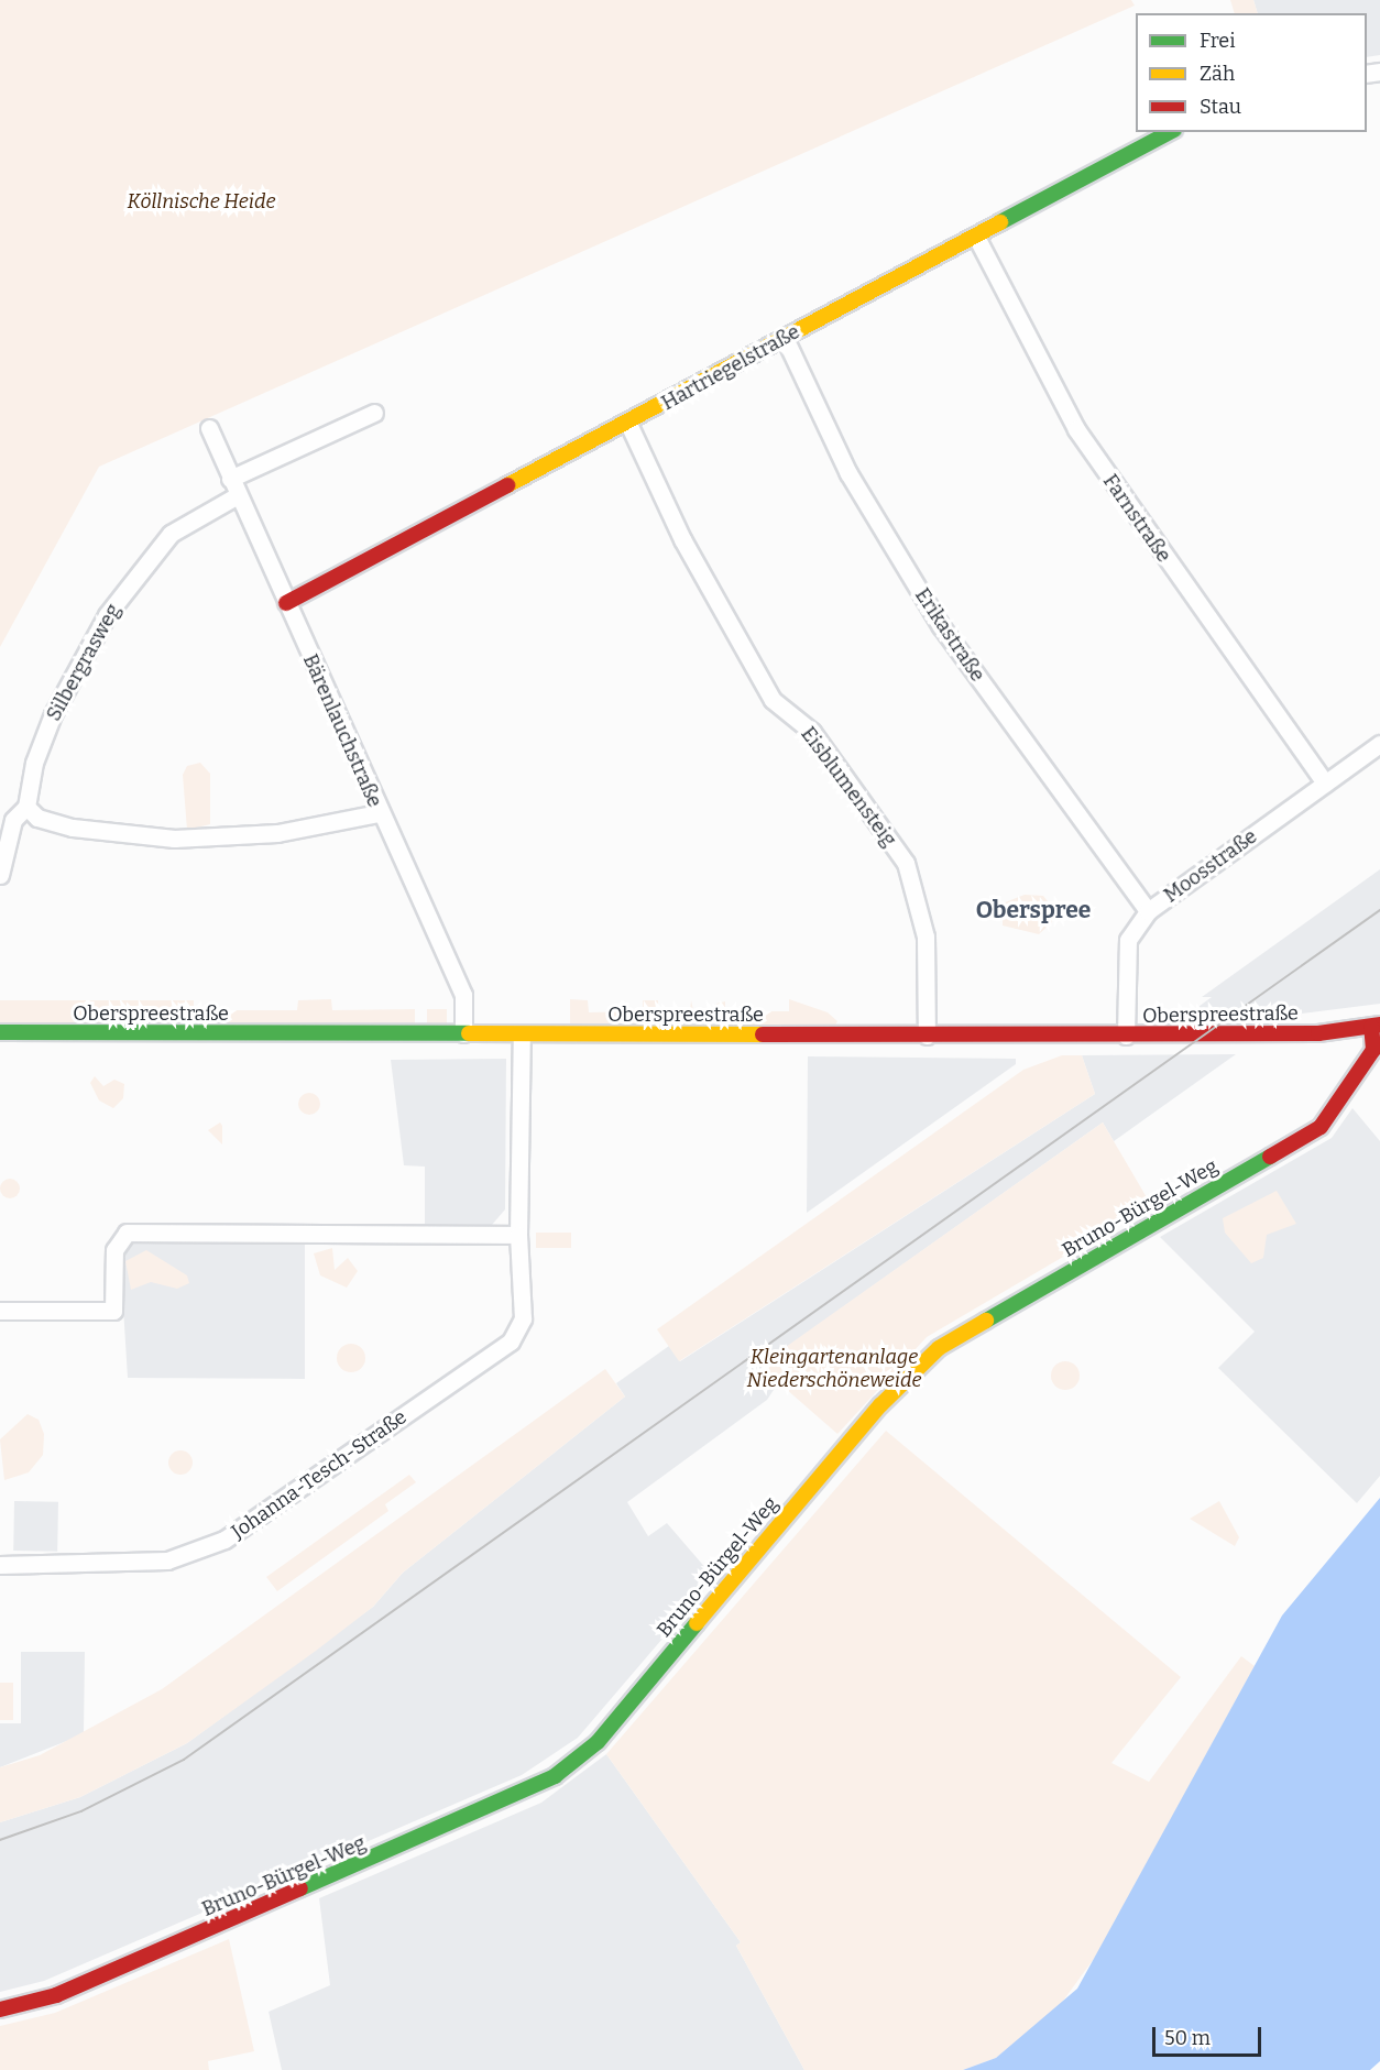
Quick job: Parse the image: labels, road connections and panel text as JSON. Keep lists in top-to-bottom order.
{
  "streets": {
    "street": [
      "Hartriegelstraße",
      "Farnstraße",
      "Erikastraße",
      "Silbergrasweg",
      "Bärenlauchstraße",
      "Eisblumensteig",
      "Moosstraße",
      "Oberspreestraße",
      "Bruno-Bürgel-Weg",
      "Johanna-Tesch-Straße"
    ]
  },
  "crossings": [
    ["Hartriegelstraße", "Farnstraße"],
    ["Hartriegelstraße", "Erikastraße"],
    ["Hartriegelstraße", "Bärenlauchstraße"],
    ["Hartriegelstraße", "Eisblumensteig"],
    ["Farnstraße", "Moosstraße"],
    ["Erikastraße", "Moosstraße"],
    ["Silbergrasweg", "Bärenlauchstraße"],
    ["Bärenlauchstraße", "Oberspreestraße"],
    ["Eisblumensteig", "Oberspreestraße"],
    ["Moosstraße", "Oberspreestraße"],
    ["Oberspreestraße", "Bruno-Bürgel-Weg"],
    ["Oberspreestraße", "Johanna-Tesch-Straße"]
  ],
  "districts": ["Oberspree"],
  "parks": ["Köllnische Heide", "Kleingartenanlage Niederschöneweide"],
  "legend": ["Frei", "Zäh", "Stau"],
  "scale_bar": "50 m"
}
